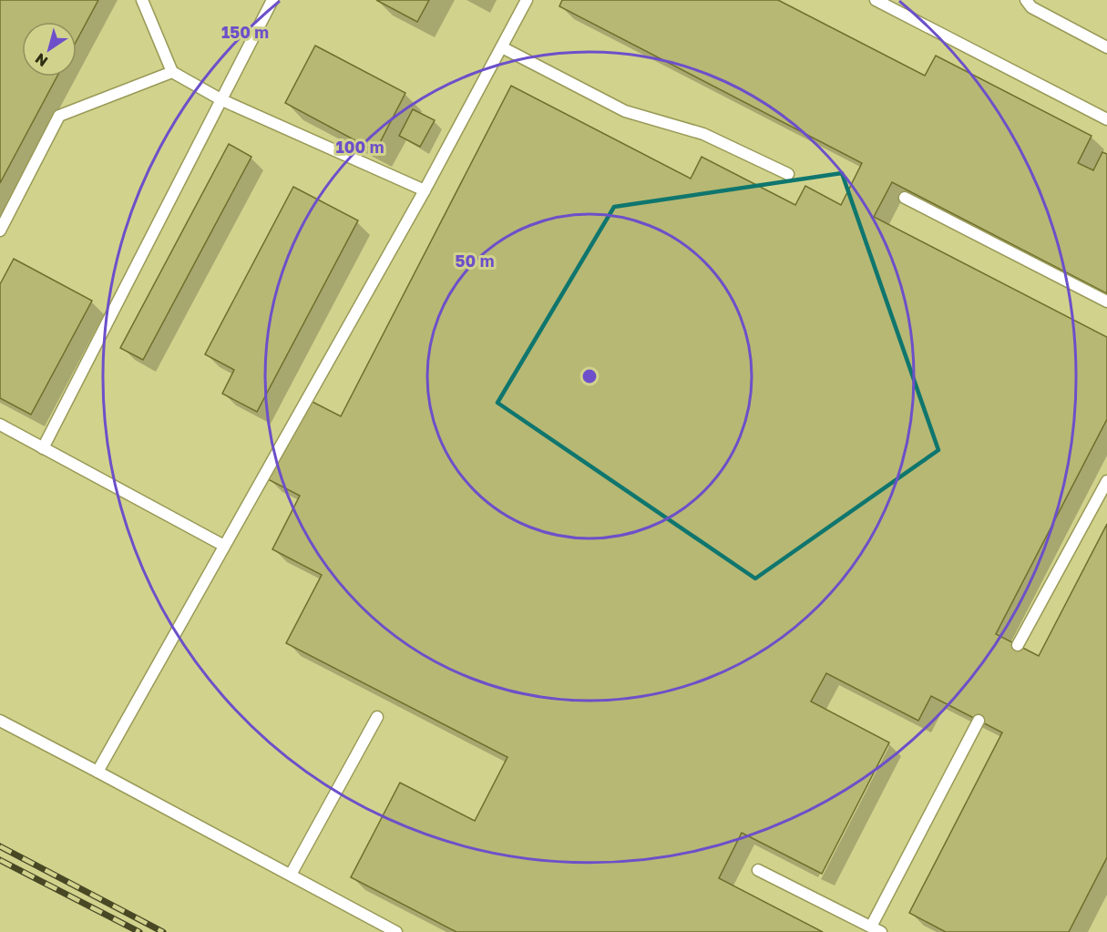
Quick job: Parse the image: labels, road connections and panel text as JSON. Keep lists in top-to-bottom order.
{
  "north": "bottom left",
  "rings": ["150 m", "100 m", "50 m"]
}
